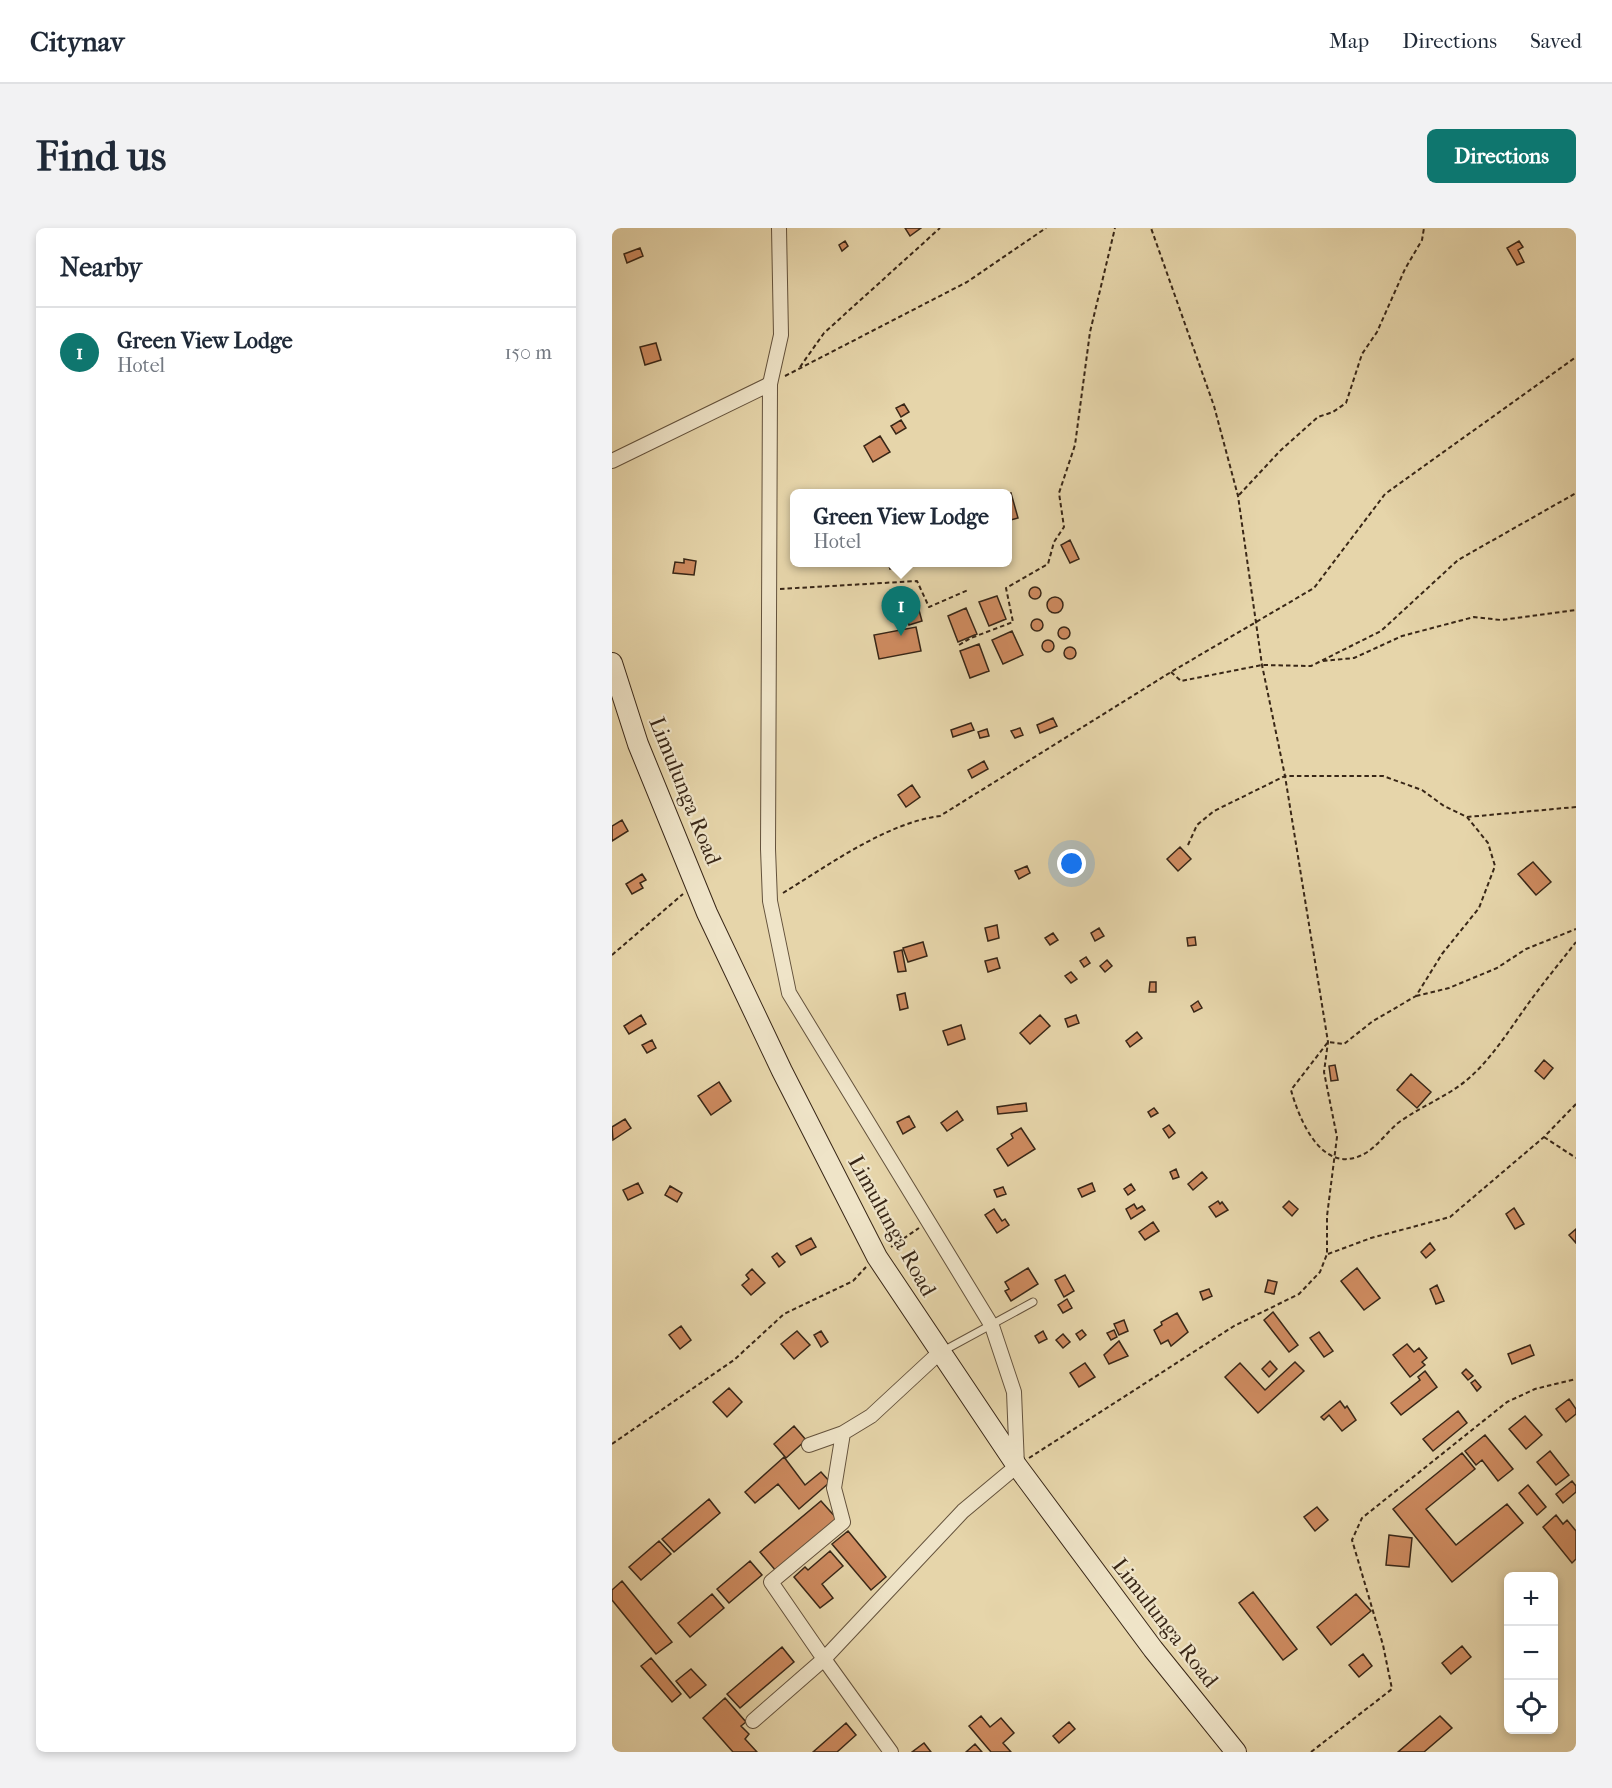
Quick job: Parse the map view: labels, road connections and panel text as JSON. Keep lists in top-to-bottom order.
{
  "streets": {
    "main road": ["Limulunga Road"]
  },
  "page": {
    "header": "Citynav",
    "nav": ["Map", "Directions", "Saved"],
    "buttons": "Directions",
    "title": "Find us",
    "heading": "Nearby",
    "list": [
      {
        "mark": "1",
        "name": "Green View Lodge",
        "note": "Hotel",
        "value": "150 m"
      }
    ],
    "popup": ["Green View Lodge", "Hotel"],
    "pins": "1",
    "map_buttons": ["+", "−"]
  }
}
